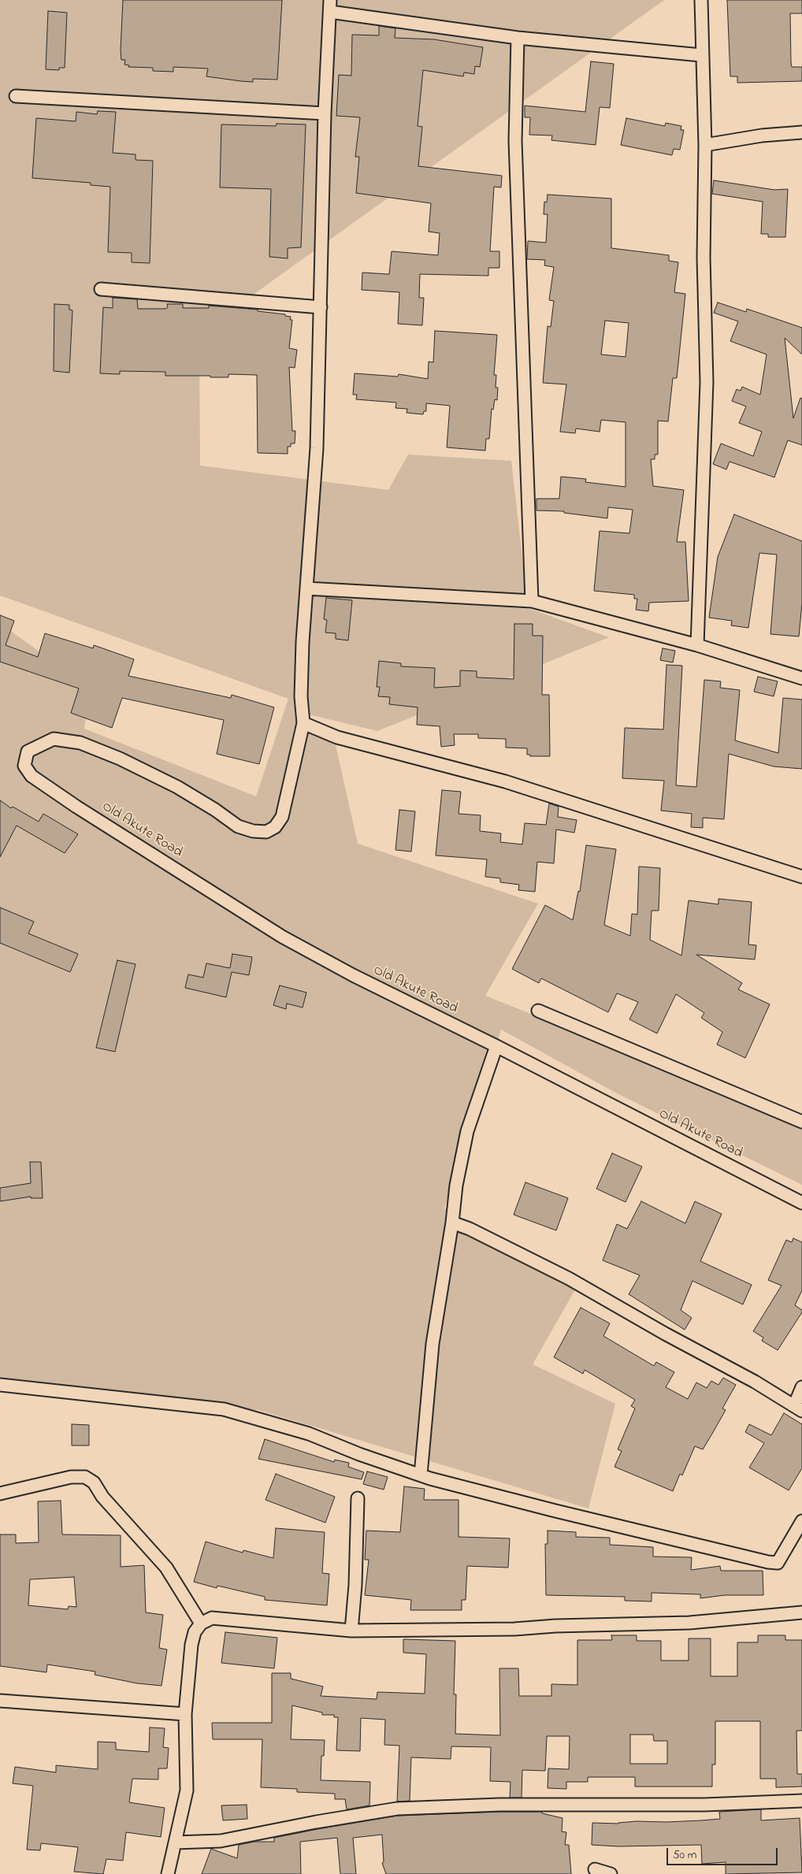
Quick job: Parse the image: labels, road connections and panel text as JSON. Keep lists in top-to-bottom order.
{
  "streets": {
    "street": ["Old Akute Road"]
  },
  "scale_bar": "50 m"
}
